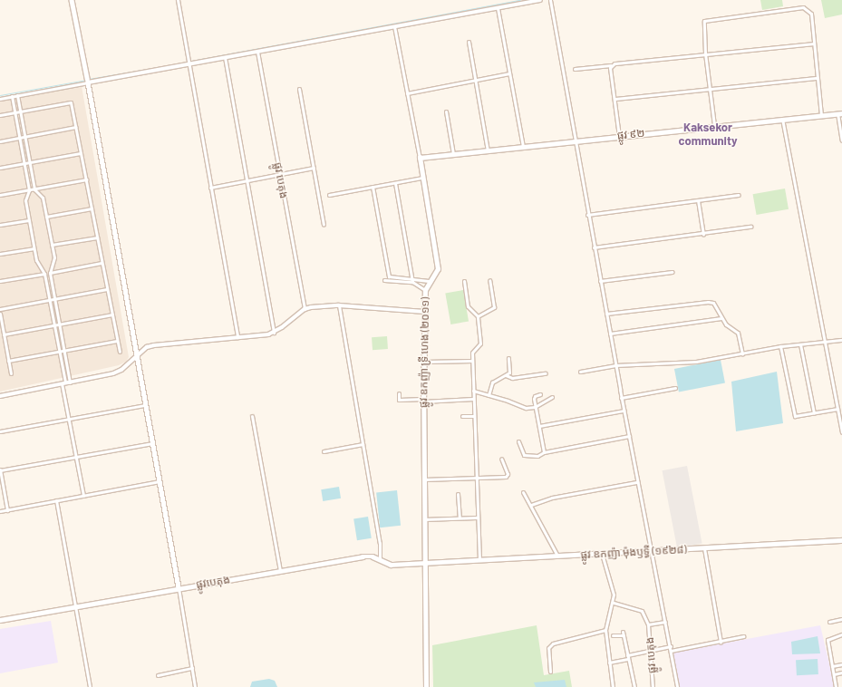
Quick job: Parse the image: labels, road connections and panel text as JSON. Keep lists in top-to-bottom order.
{
  "streets": {
    "main road": [
      "ផ្លូវ ៩២",
      "ផ្លូវ ឧកញ៉ា ទ្រី ហេង (២០១១)",
      "ផ្លូវ ឧកញ៉ា ម៉ុងឫទ្ធី (១៩២៨)",
      "ផ្លូវបេតុង"
    ],
    "street": ["ផ្លូវ បេតុង"]
  },
  "crossings": [
    ["ផ្លូវ ៩២", "ផ្លូវ ឧកញ៉ា ទ្រី ហេង (២០១១)"],
    ["ផ្លូវ ឧកញ៉ា ទ្រី ហេង (២០១១)", "ផ្លូវ ឧកញ៉ា ម៉ុងឫទ្ធី (១៩២៨)"],
    ["ផ្លូវ ឧកញ៉ា ទ្រី ហេង (២០១១)", "ផ្លូវបេតុង"],
    ["ផ្លូវ ឧកញ៉ា ម៉ុងឫទ្ធី (១៩២៨)", "ផ្លូវបេតុង"]
  ],
  "districts": ["Kaksekor community"]
}
